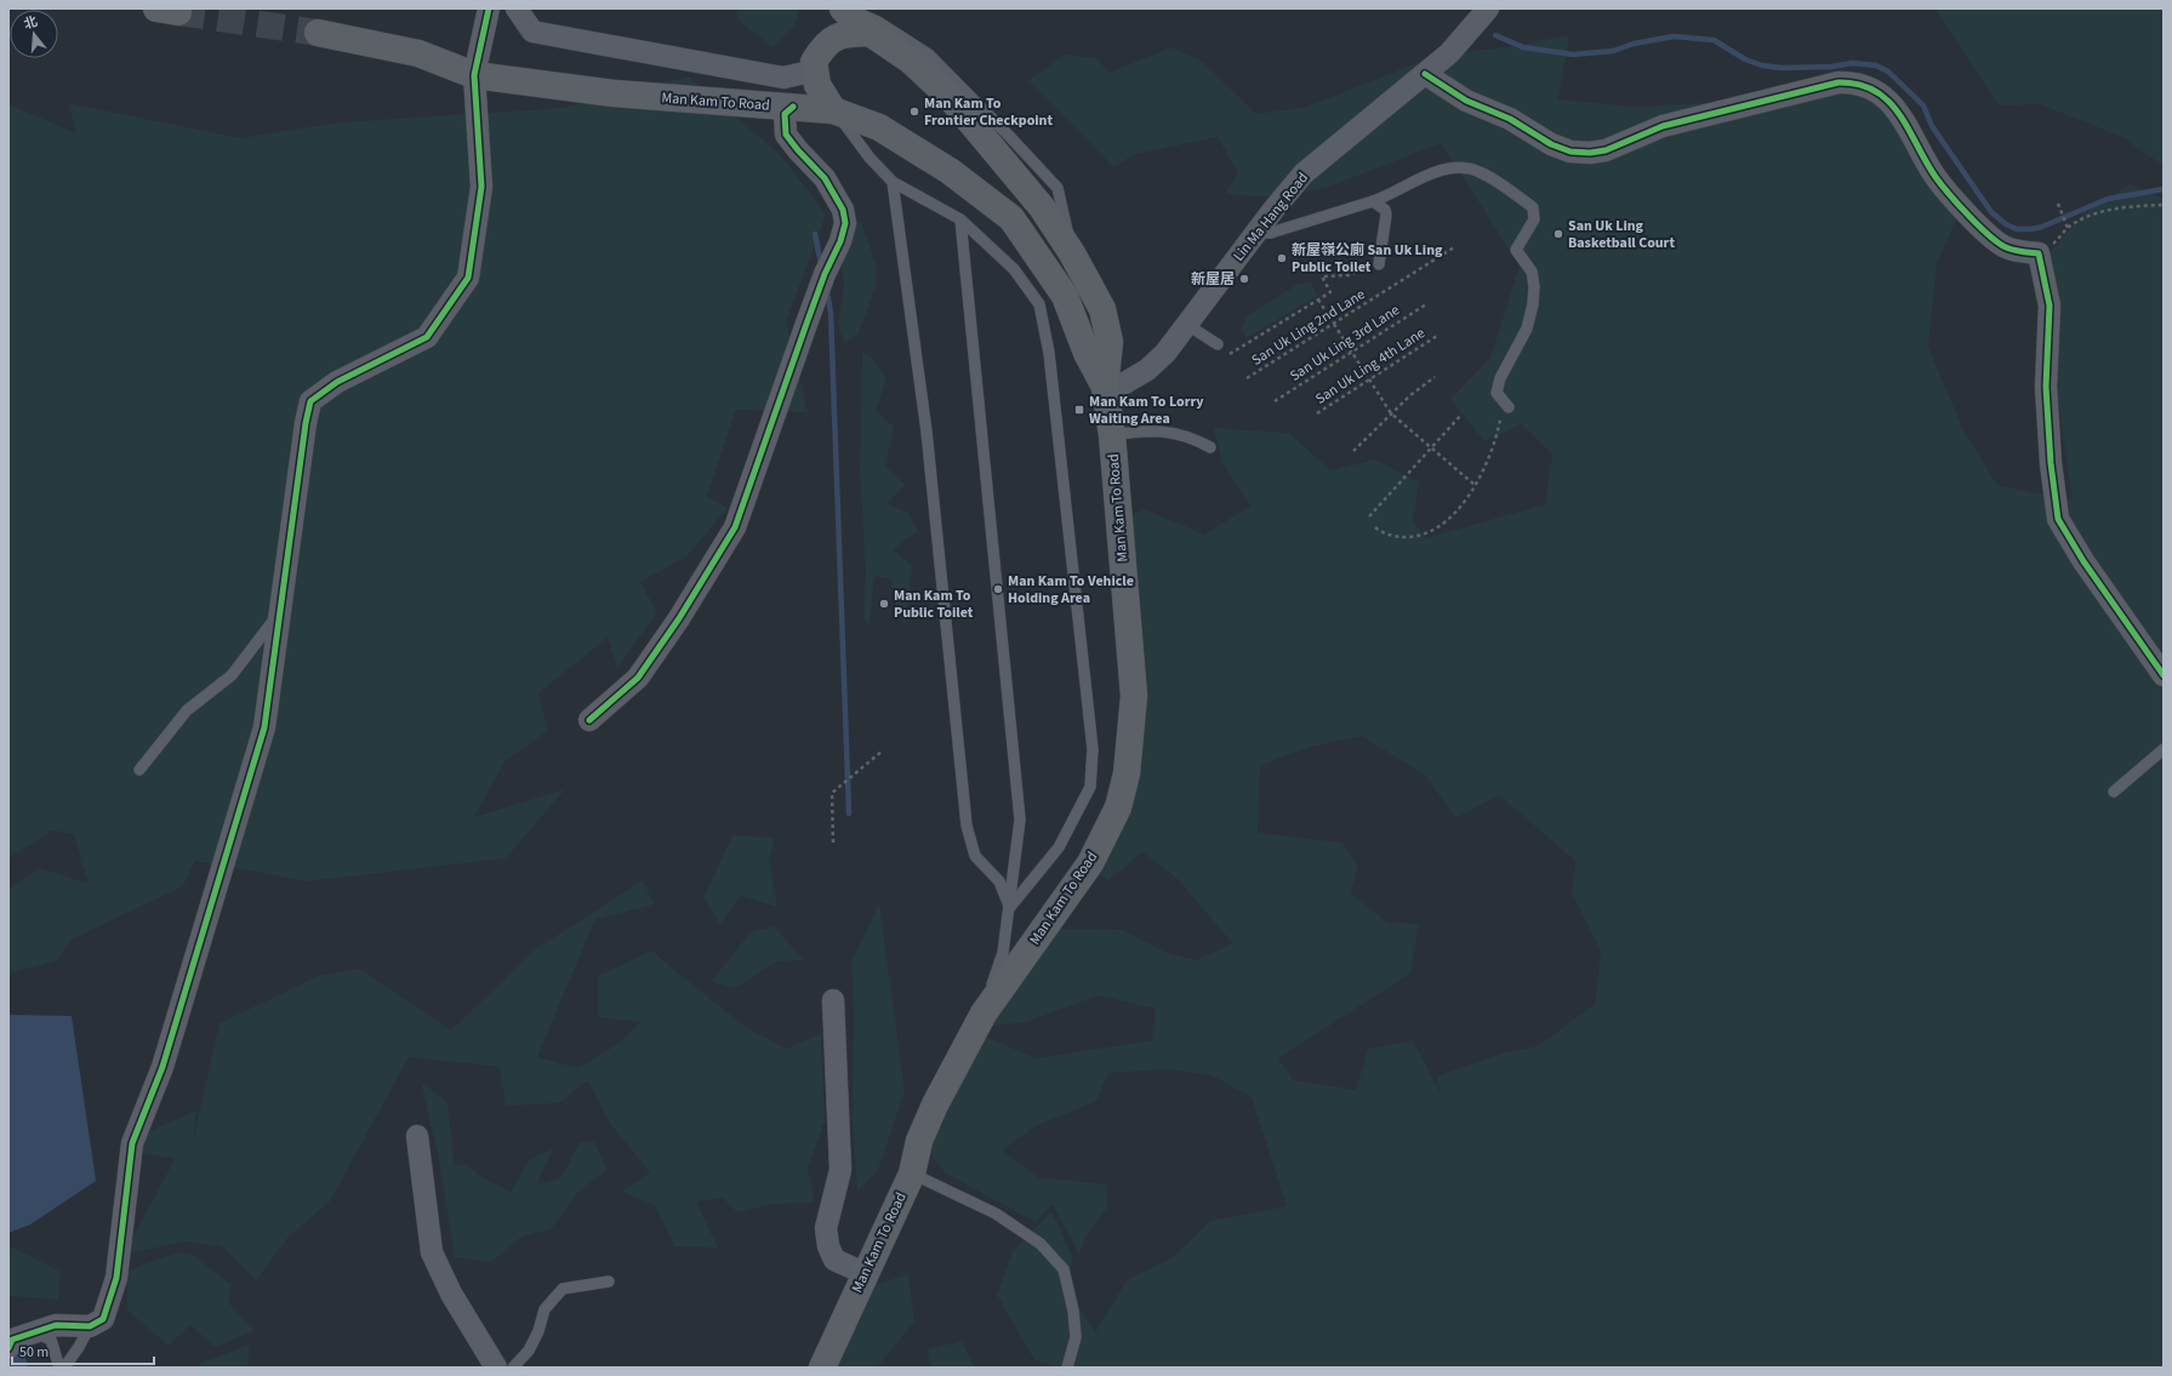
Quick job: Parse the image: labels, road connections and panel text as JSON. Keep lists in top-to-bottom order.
{
  "streets": {
    "main road": ["Man Kam To Road"],
    "street": ["Lin Ma Hang Road"],
    "path": ["San Uk Ling 2nd Lane", "San Uk Ling 3rd Lane", "San Uk Ling 4th Lane"]
  },
  "crossings": [
    ["Man Kam To Road", "Lin Ma Hang Road"]
  ],
  "places": {
    "other": [
      "Man Kam To Frontier Checkpoint",
      "San Uk Ling Basketball Court",
      "新屋嶺公廁 San Uk Ling Public Toilet",
      "新屋居",
      "Man Kam To Vehicle Holding Area",
      "Man Kam To Public Toilet"
    ],
    "transit": ["Man Kam To Lorry Waiting Area"]
  },
  "scale_bar": "50 m",
  "north": "top"
}
